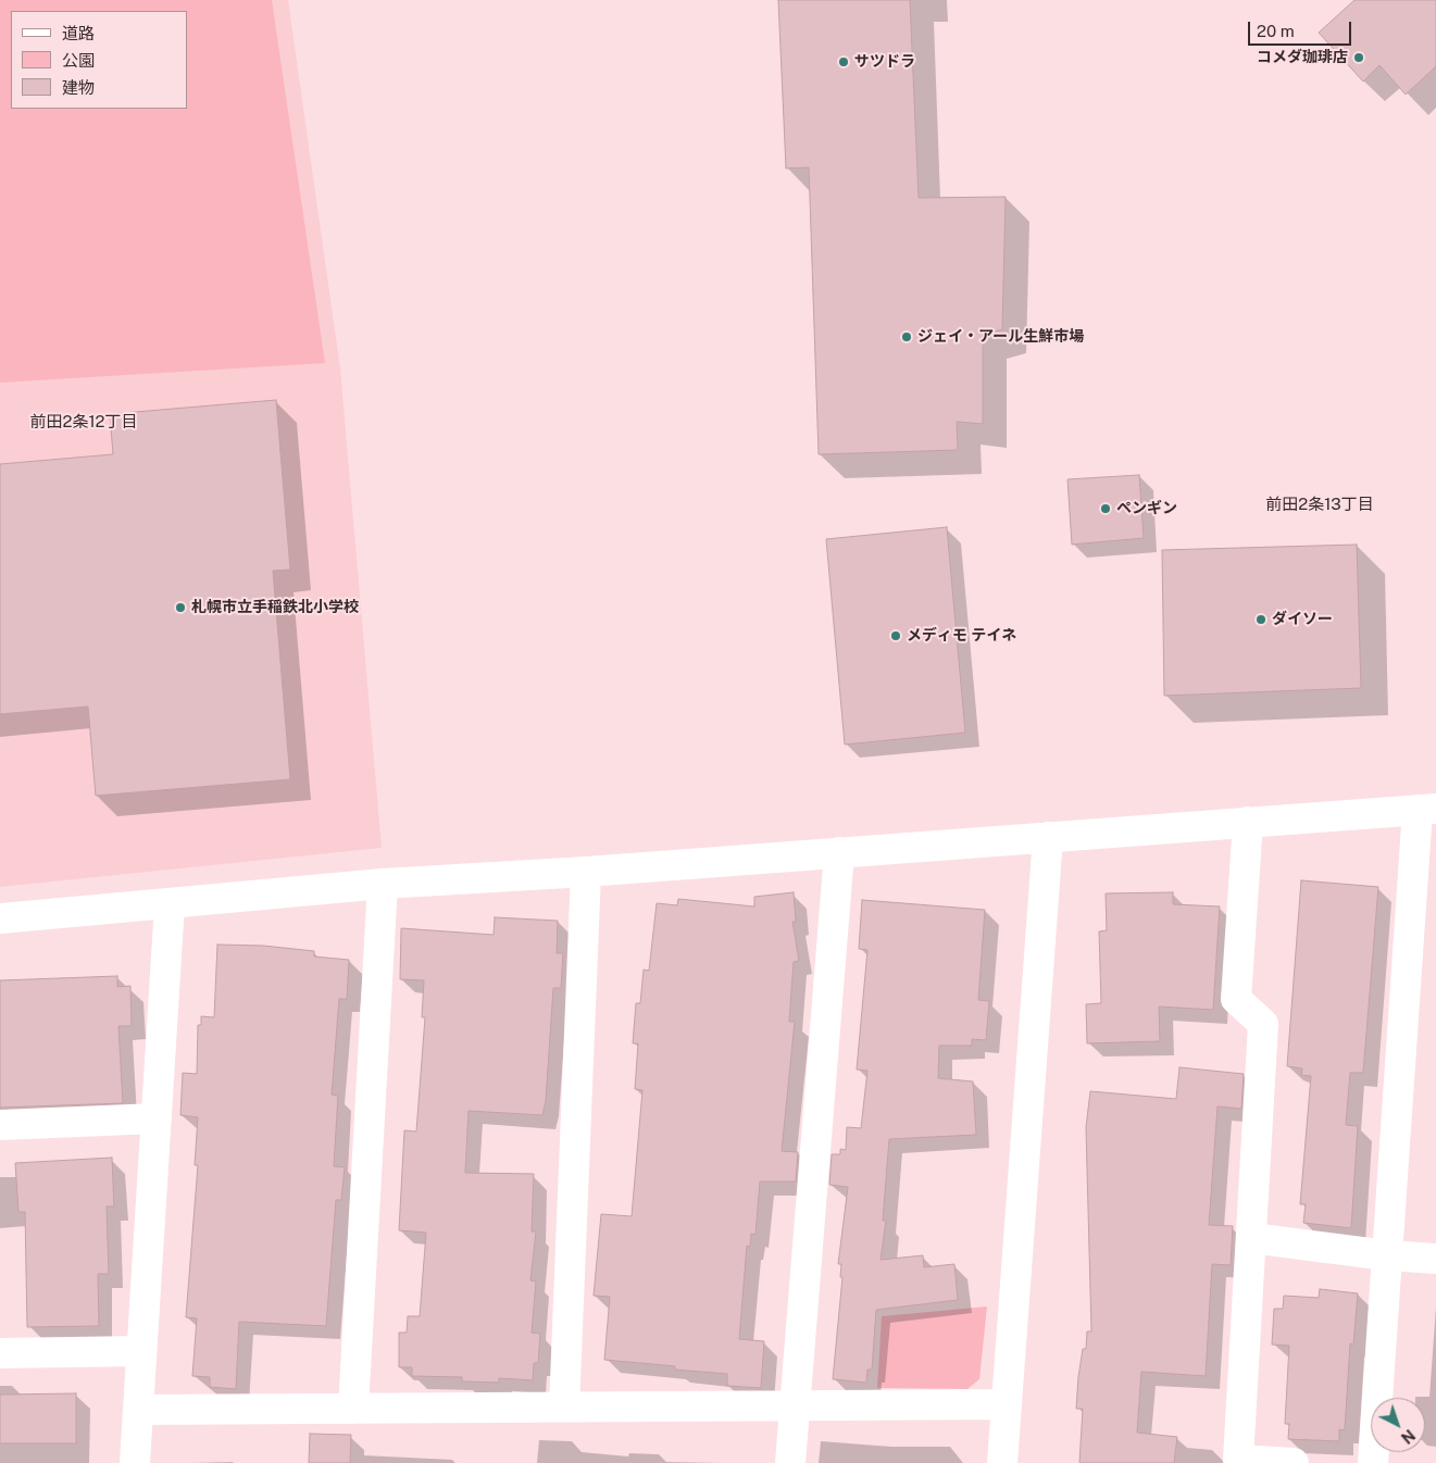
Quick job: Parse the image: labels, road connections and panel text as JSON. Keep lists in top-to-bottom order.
{
  "districts": ["前田2条12丁目", "前田2条13丁目"],
  "places": [
    "コメダ珈琲店",
    "サツドラ",
    "ジェイ・アール生鮮市場",
    "ペンギン",
    "札幌市立手稲鉄北小学校",
    "ダイソー",
    "メディモ テイネ"
  ],
  "legend": ["道路", "公園", "建物"],
  "scale_bar": "20 m",
  "north": "bottom right"
}
